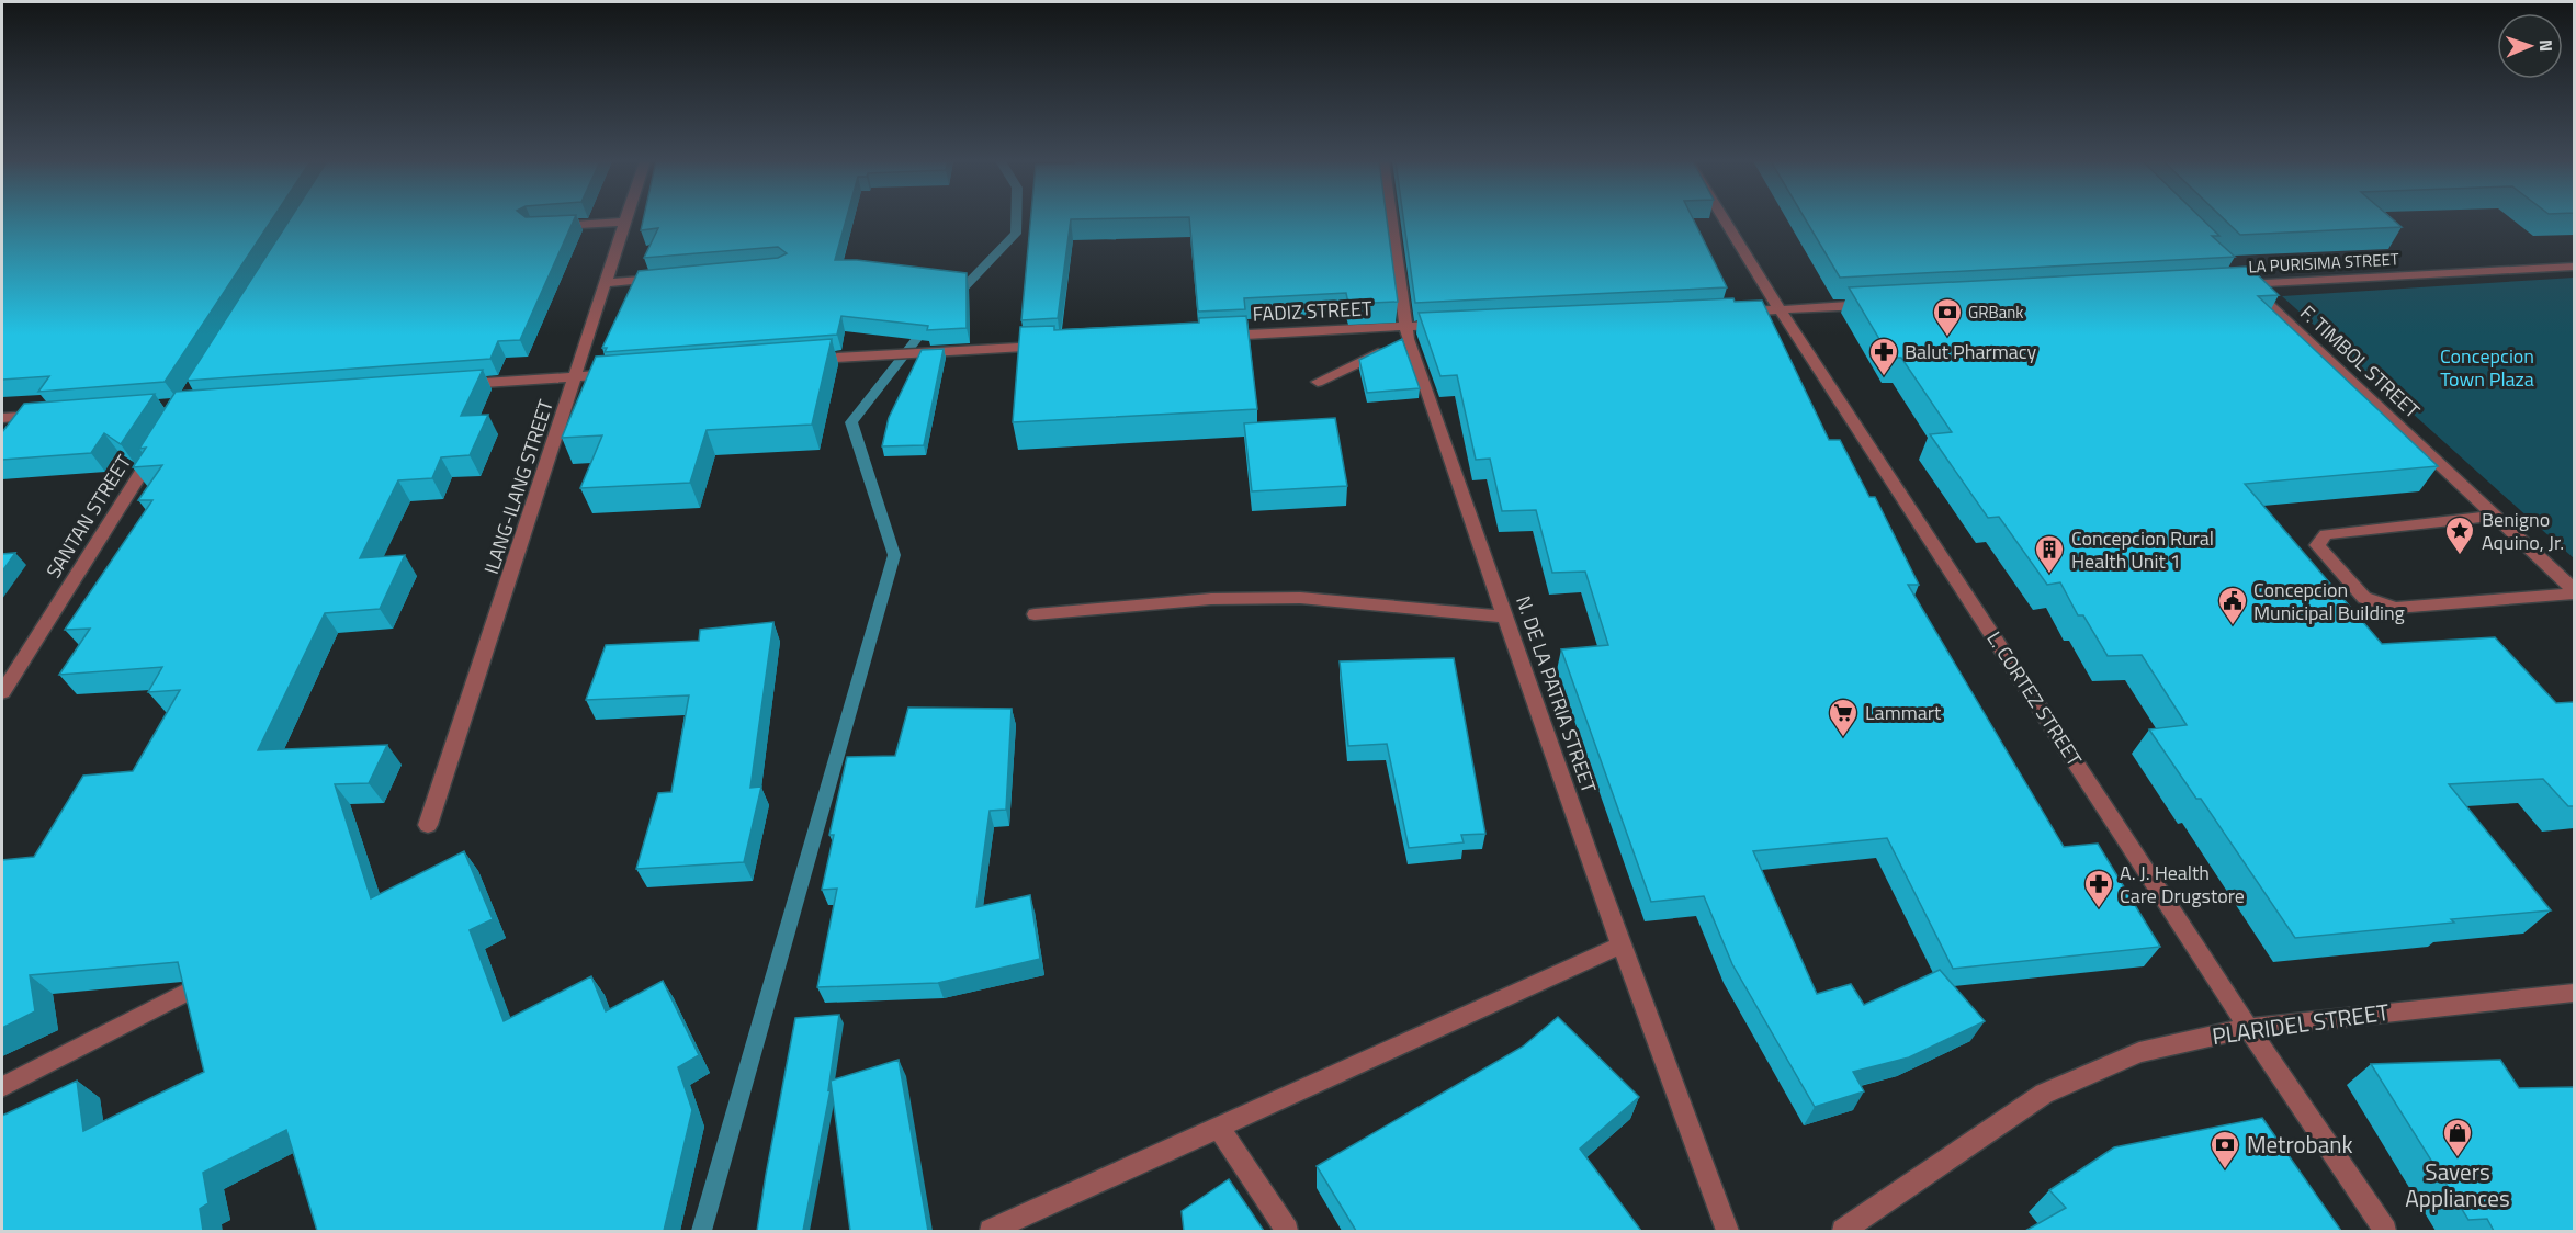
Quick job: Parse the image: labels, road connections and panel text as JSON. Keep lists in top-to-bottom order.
{
  "streets": {
    "street": [
      "LA PURISIMA STREET",
      "FADIZ STREET",
      "F. TIMBOL STREET",
      "ILANG-ILANG STREET",
      "SANTAN STREET",
      "N. DE LA PATRIA STREET",
      "L. CORTEZ STREET",
      "PLARIDEL STREET"
    ]
  },
  "crossings": [
    ["LA PURISIMA STREET", "F. TIMBOL STREET"],
    ["FADIZ STREET", "N. DE LA PATRIA STREET"],
    ["L. CORTEZ STREET", "PLARIDEL STREET"]
  ],
  "parks": ["Concepcion Town Plaza"],
  "places": {
    "bank": ["GRBank", "Metrobank"],
    "pharmacy": ["Balut Pharmacy", "A. J. Health Care Drugstore"],
    "place": ["Benigno Aquino, Jr."],
    "building": ["Concepcion Rural Health Unit 1"],
    "public building": ["Concepcion Municipal Building"],
    "supermarket": ["Lammart"],
    "shop": ["Savers Appliances"]
  },
  "north": "right"
}
